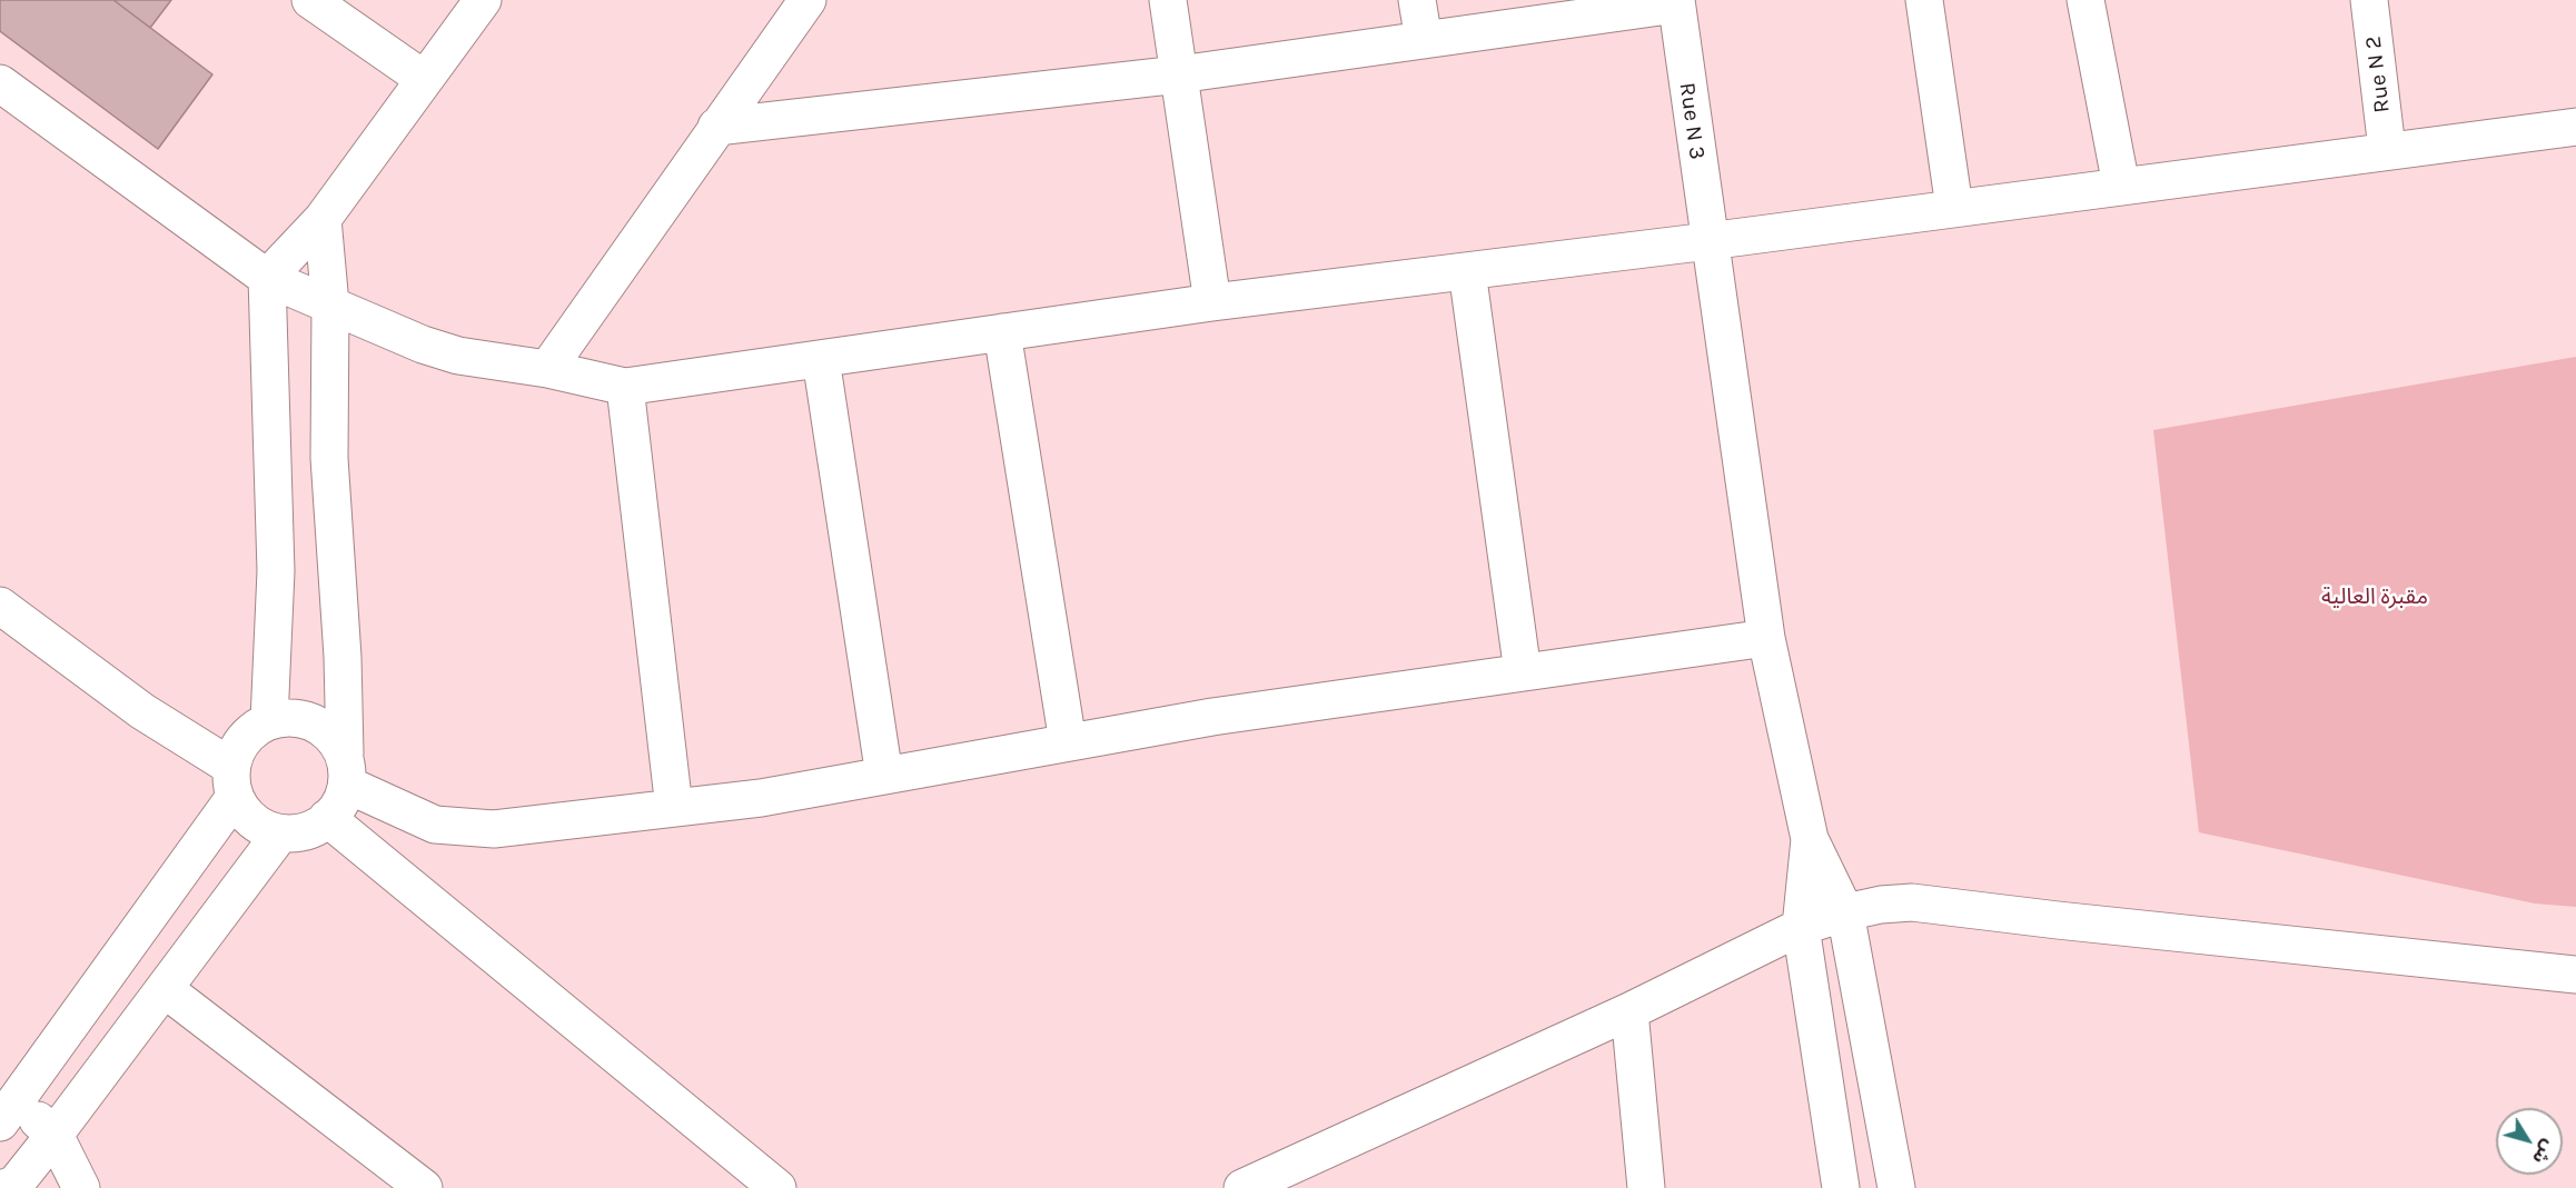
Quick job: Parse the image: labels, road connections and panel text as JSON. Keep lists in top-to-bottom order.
{
  "streets": {
    "street": ["Rue N 2", "Rue N 3"]
  },
  "parks": ["مقبرة العالية"],
  "north": "bottom right"
}
